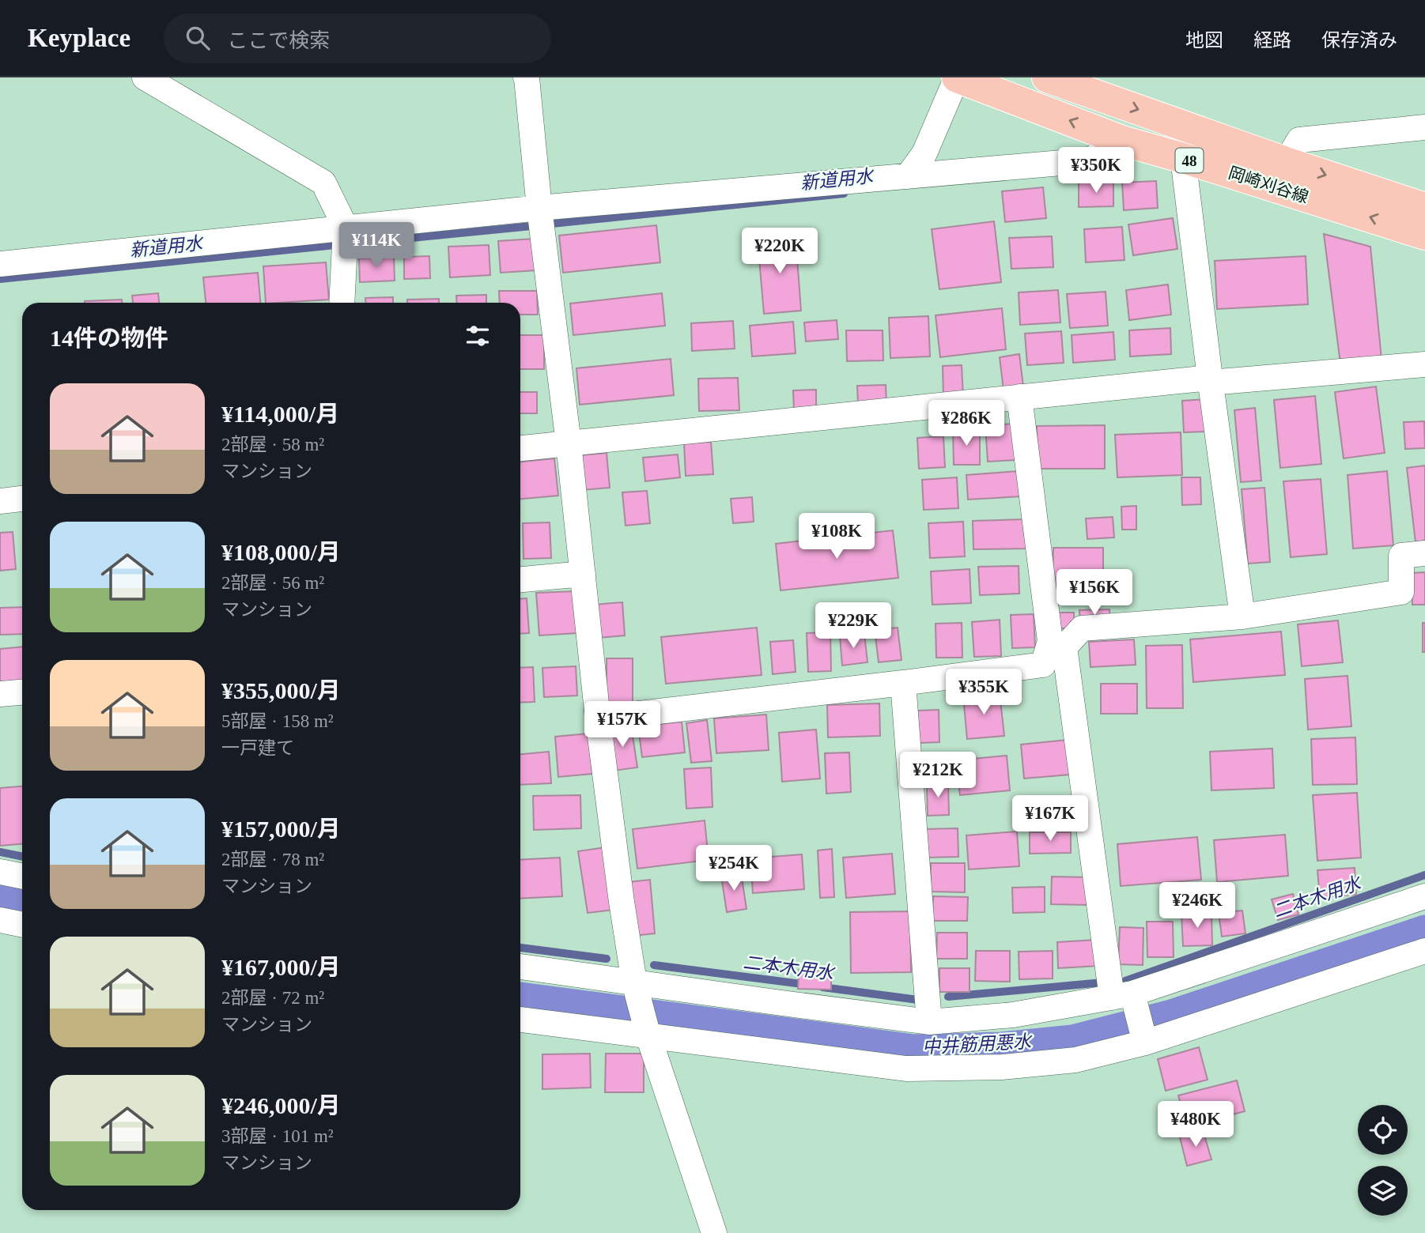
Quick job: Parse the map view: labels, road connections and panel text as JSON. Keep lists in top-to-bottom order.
{
  "streets": {
    "main road": ["48", "岡崎刈谷線"]
  },
  "water": ["新道用水", "二本木用水", "中井筋用悪水"],
  "page": {
    "header": "Keyplace",
    "search": "ここで検索",
    "nav": ["地図", "経路", "保存済み"],
    "price": [
      "¥350K",
      "¥114K",
      "¥220K",
      "¥286K",
      "¥108K",
      "¥156K",
      "¥229K",
      "¥355K",
      "¥157K",
      "¥212K",
      "¥167K",
      "¥254K",
      "¥246K",
      "¥480K"
    ],
    "heading": "14件の物件",
    "list": [
      {
        "name": "¥114,000/月",
        "note": "2部屋 · 58 m² · マンション"
      },
      {
        "name": "¥108,000/月",
        "note": "2部屋 · 56 m² · マンション"
      },
      {
        "name": "¥355,000/月",
        "note": "5部屋 · 158 m² · 一戸建て"
      },
      {
        "name": "¥157,000/月",
        "note": "2部屋 · 78 m² · マンション"
      },
      {
        "name": "¥167,000/月",
        "note": "2部屋 · 72 m² · マンション"
      },
      {
        "name": "¥246,000/月",
        "note": "3部屋 · 101 m² · マンション"
      }
    ]
  }
}
